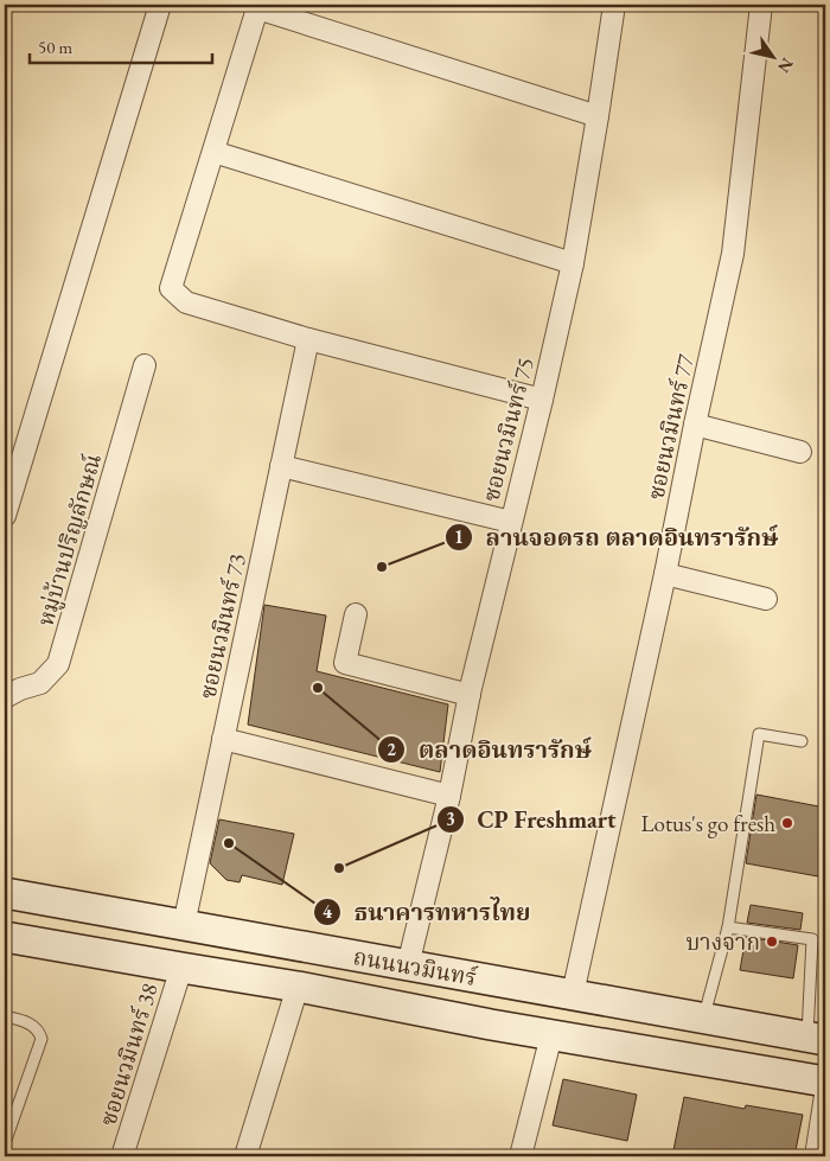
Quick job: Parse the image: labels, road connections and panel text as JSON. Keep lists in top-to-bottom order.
{
  "streets": {
    "main road": ["ถนนนวมินทร์"],
    "street": [
      "ซอยนวมินทร์ 77",
      "ซอยนวมินทร์ 75",
      "หมู่บ้านปริญลักษณ์",
      "ซอยนวมินทร์ 73",
      "ซอยนวมินทร์ 38"
    ]
  },
  "crossings": [
    ["ซอยนวมินทร์ 77", "ถนนนวมินทร์"],
    ["ซอยนวมินทร์ 75", "ถนนนวมินทร์"],
    ["ซอยนวมินทร์ 73", "ถนนนวมินทร์"],
    ["ถนนนวมินทร์", "ซอยนวมินทร์ 38"]
  ],
  "places": [
    "ลานจอดรถ ตลาดอินทรารักษ์",
    "ตลาดอินทรารักษ์",
    "Lotus's go fresh",
    "ธนาคารทหารไทย",
    "CP Freshmart",
    "บางจาก"
  ],
  "scale_bar": "50 m",
  "north": "bottom right"
}
